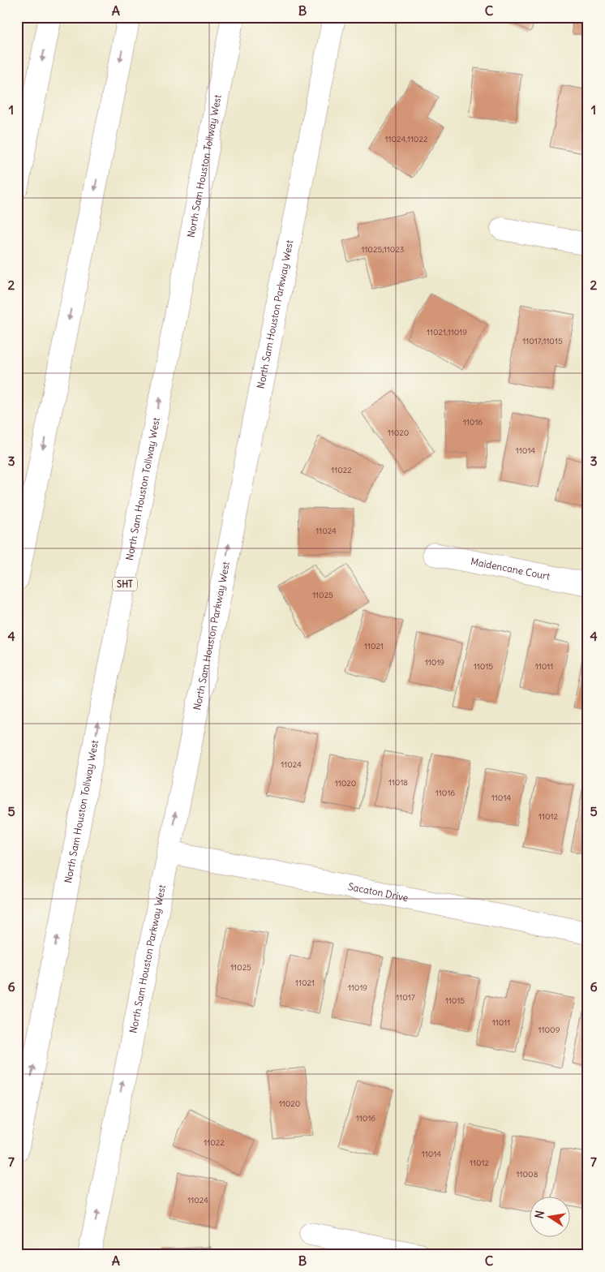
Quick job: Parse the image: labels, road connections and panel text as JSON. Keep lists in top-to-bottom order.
{
  "streets": {
    "main road": [
      "North Sam Houston Tollway West",
      "North Sam Houston Parkway West",
      "Maidencane Court",
      "SHT",
      "Sacaton Drive"
    ]
  },
  "crossings": [
    ["North Sam Houston Parkway West", "Sacaton Drive"]
  ],
  "one_way": ["North Sam Houston Parkway West"],
  "house_numbers": [
    "11024,11022",
    "11025,11023",
    "11021,11019",
    "11017,11015",
    "11016",
    "11020",
    "11014",
    "11022",
    "11024",
    "11025",
    "11021",
    "11019",
    "11015",
    "11011",
    "11024",
    "11018",
    "11020",
    "11016",
    "11014",
    "11012",
    "11025",
    "11021",
    "11019",
    "11017",
    "11015",
    "11011",
    "11009",
    "11020",
    "11016",
    "11022",
    "11014",
    "11012",
    "11008",
    "11024"
  ],
  "north": "left",
  "grid": {
    "columns": ["A", "B", "C"],
    "rows": [
      "1",
      "2",
      "3",
      "4",
      "5",
      "6",
      "7"
    ]
  }
}
